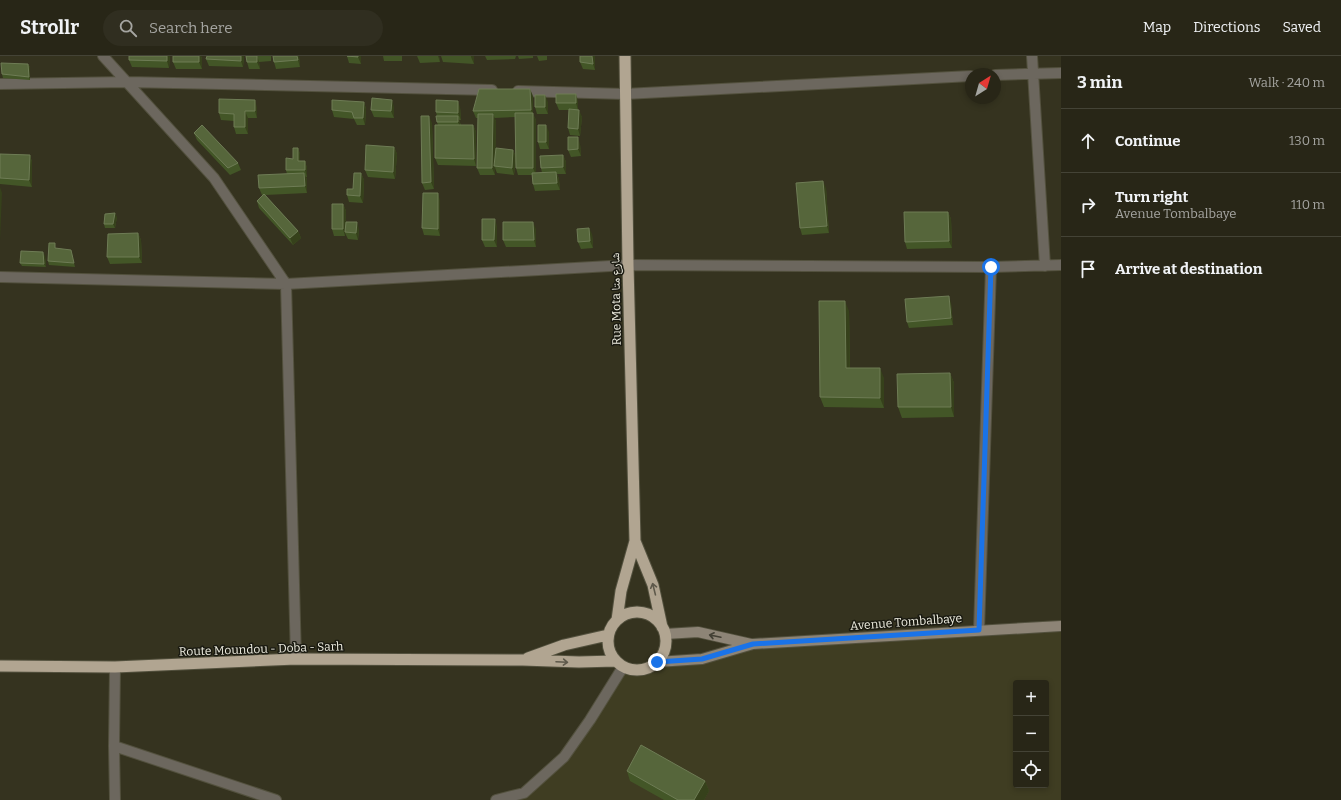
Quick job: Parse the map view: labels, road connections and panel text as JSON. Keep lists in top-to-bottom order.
{
  "streets": {
    "highway": ["Rue Mota شارع متا", "Route Moundou - Doba - Sarh"],
    "main road": ["Avenue Tombalbaye"]
  },
  "crossings": [
    ["Avenue Tombalbaye", "Route Moundou - Doba - Sarh"]
  ],
  "north": "top right",
  "page": {
    "header": "Strollr",
    "search": "Search here",
    "nav": ["Map", "Directions", "Saved"],
    "heading": ["3 min", "Walk · 240 m"],
    "list": [
      ["Continue", "130 m"],
      ["Turn right", "Avenue Tombalbaye", "110 m"],
      "Arrive at destination"
    ],
    "map_buttons": ["+", "−"]
  }
}
